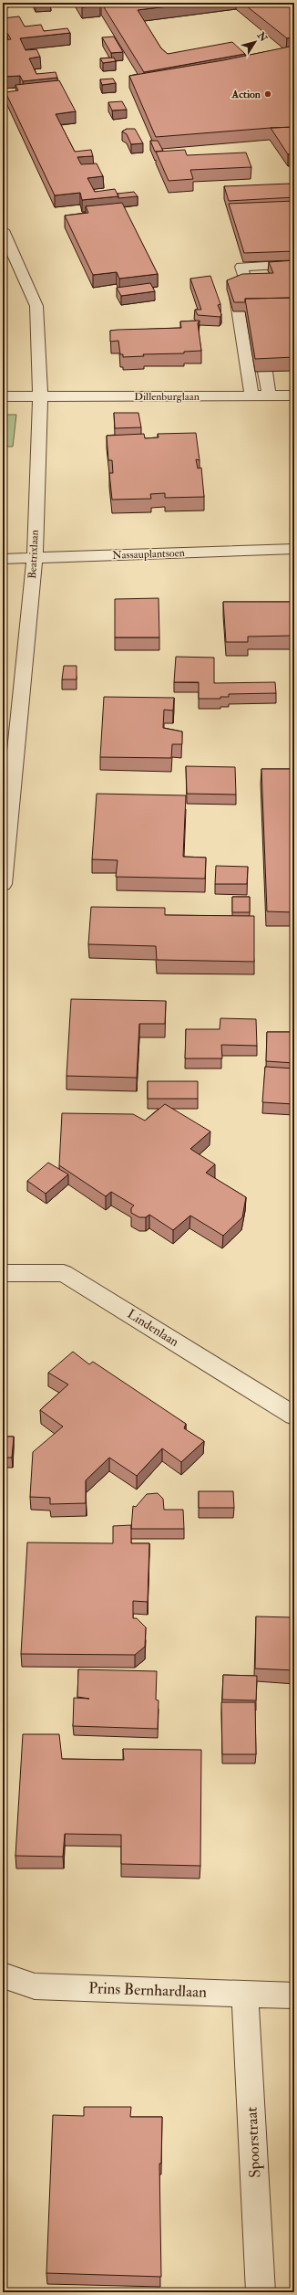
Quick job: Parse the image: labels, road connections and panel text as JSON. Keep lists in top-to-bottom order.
{
  "streets": {
    "street": [
      "Dillenburglaan",
      "Beatrixlaan",
      "Nassauplantsoen",
      "Lindenlaan",
      "Prins Bernhardlaan",
      "Spoorstraat"
    ]
  },
  "crossings": [
    ["Dillenburglaan", "Beatrixlaan"],
    ["Beatrixlaan", "Nassauplantsoen"],
    ["Prins Bernhardlaan", "Spoorstraat"]
  ],
  "places": ["Action"],
  "north": "top right"
}
